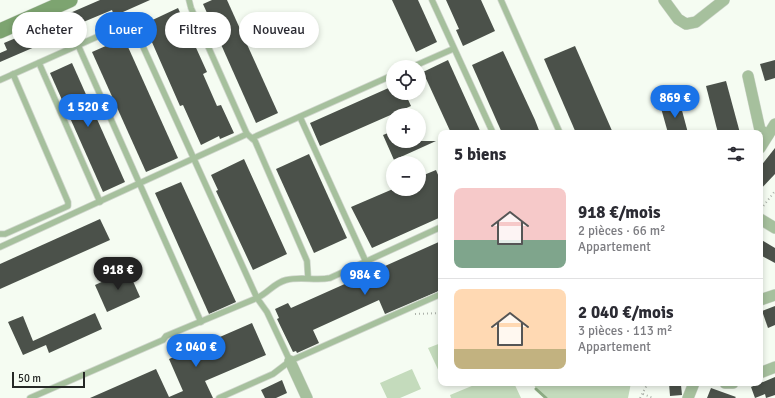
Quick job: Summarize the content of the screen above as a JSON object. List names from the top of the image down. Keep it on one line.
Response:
{"scale_bar":"50 m","page":{"chip":["Acheter","Louer","Filtres","Nouveau"],"map_buttons":["+","−"],"price":["869 €","1 520 €","918 €","984 €","2 040 €"],"heading":"5 biens","list":[{"name":"918 €/mois","note":"2 pièces · 66 m² · Appartement"},{"name":"2 040 €/mois","note":"3 pièces · 113 m² · Appartement"}],"scale":"50 m"}}
